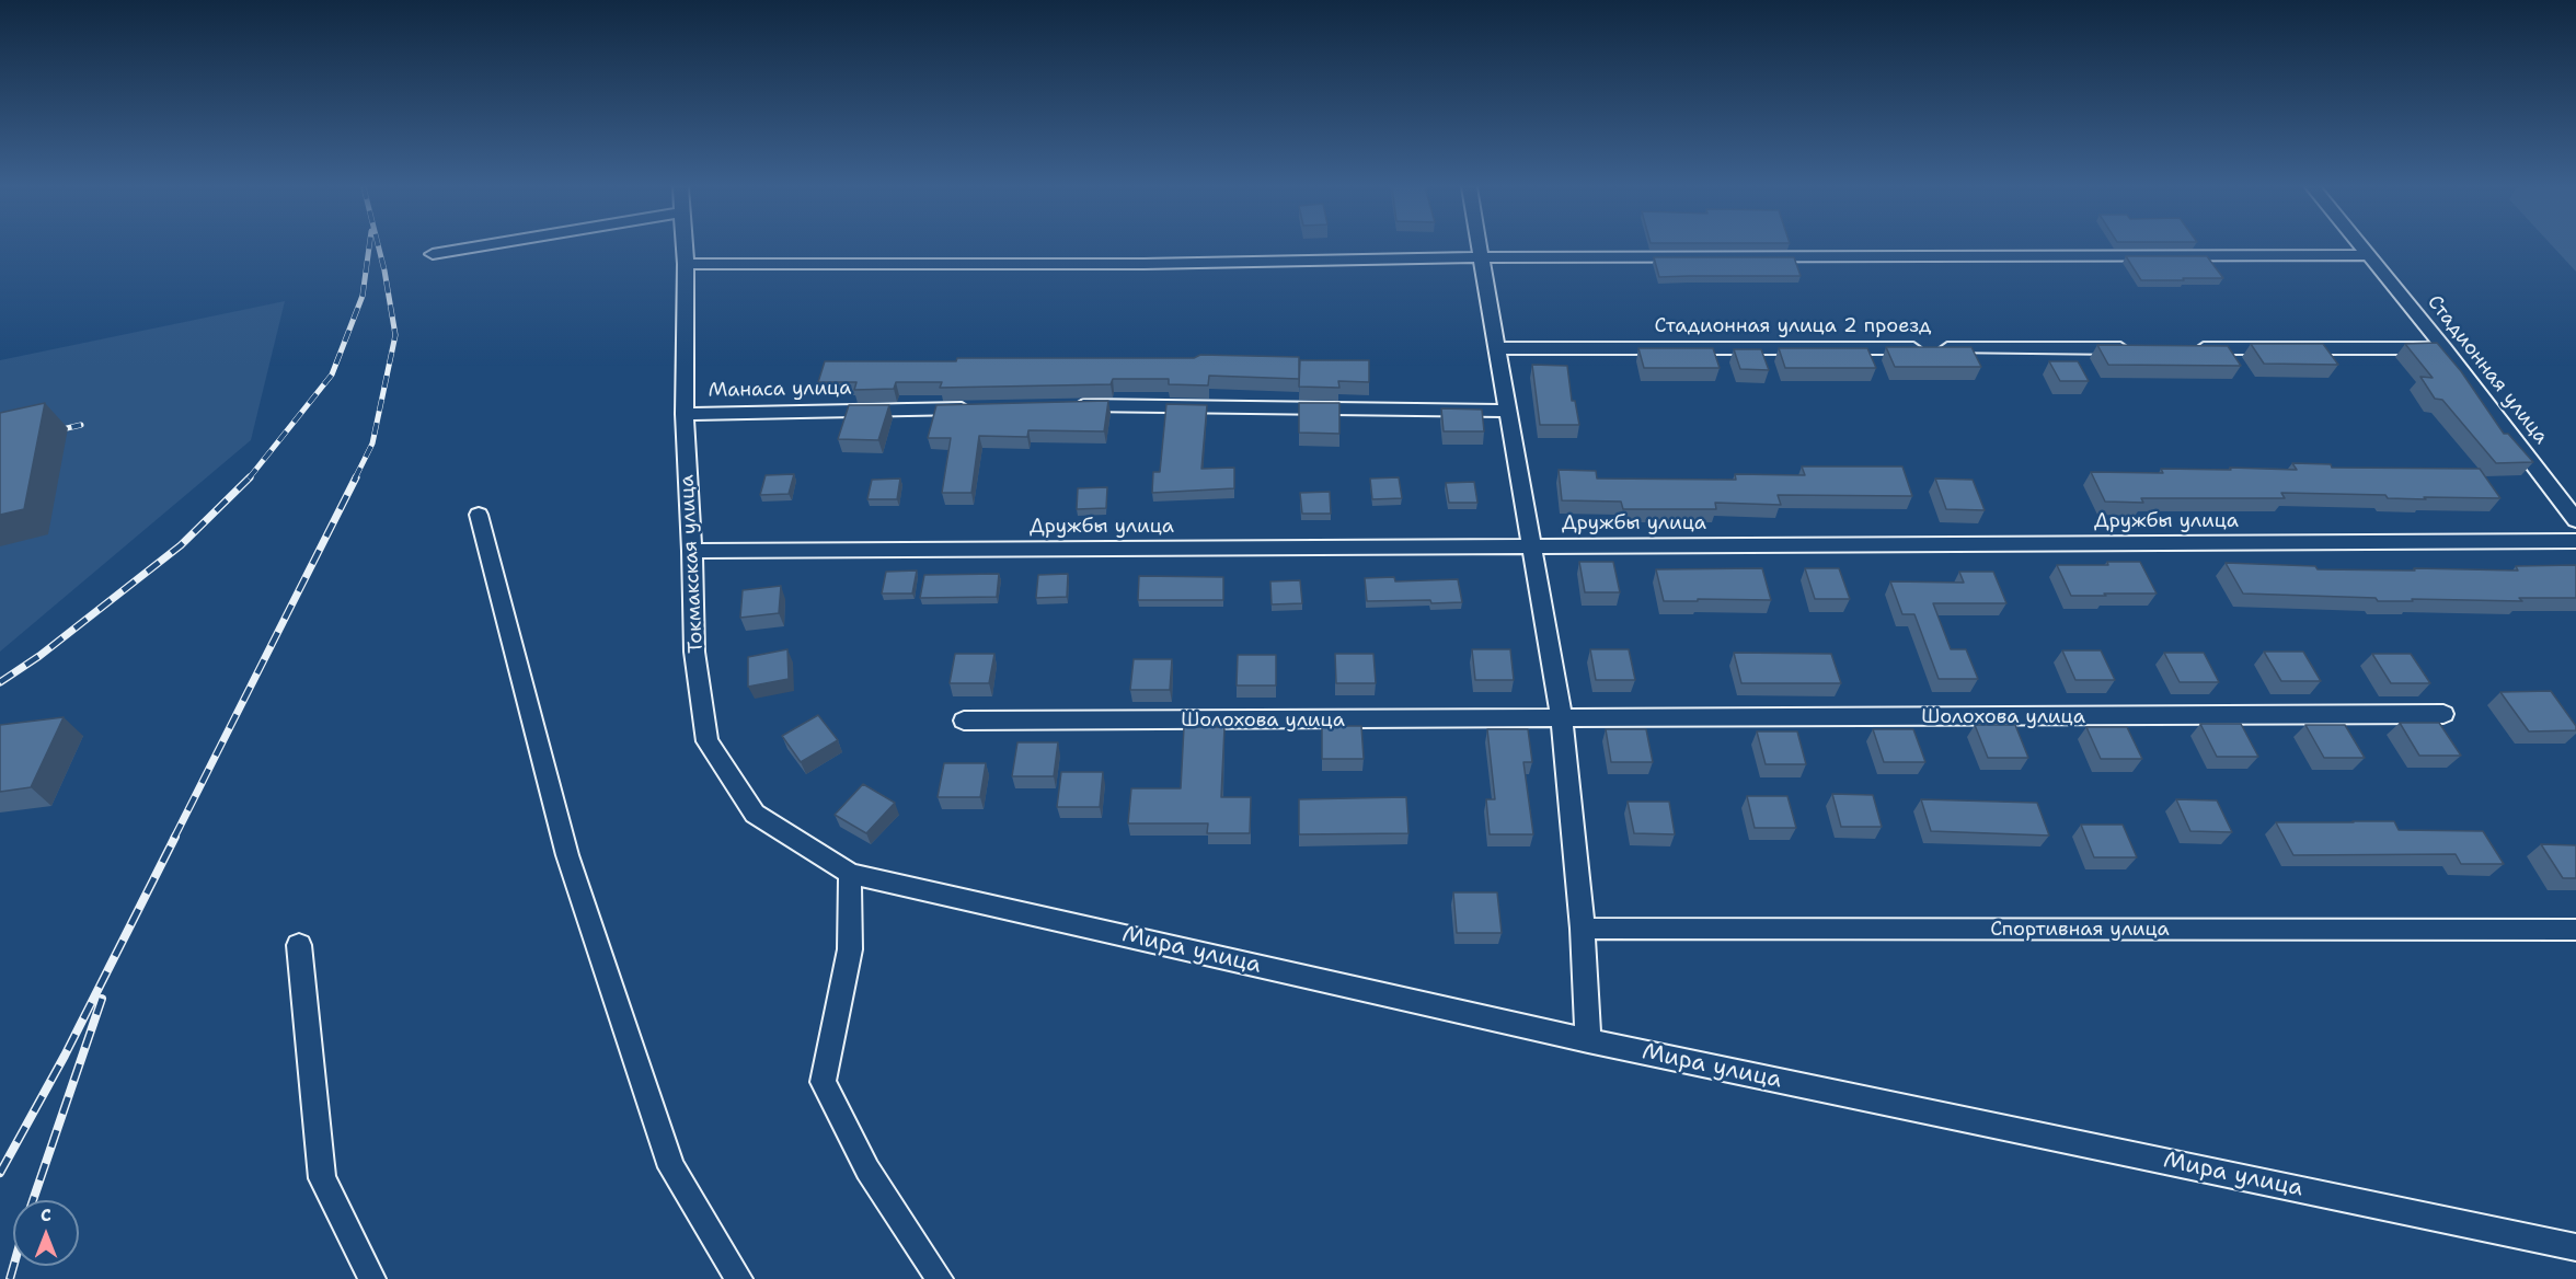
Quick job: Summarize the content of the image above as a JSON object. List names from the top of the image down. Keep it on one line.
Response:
{"streets":{"street":["Стадионная улица 2 проезд","Стадионная улица","Манаса улица","Дружбы улица","Токмакская улица","Шолохова улица","Спортивная улица","Мира улица"]},"crossings":[["Манаса улица","Токмакская улица"],["Дружбы улица","Токмакская улица"],["Токмакская улица","Мира улица"]],"north":"top"}
